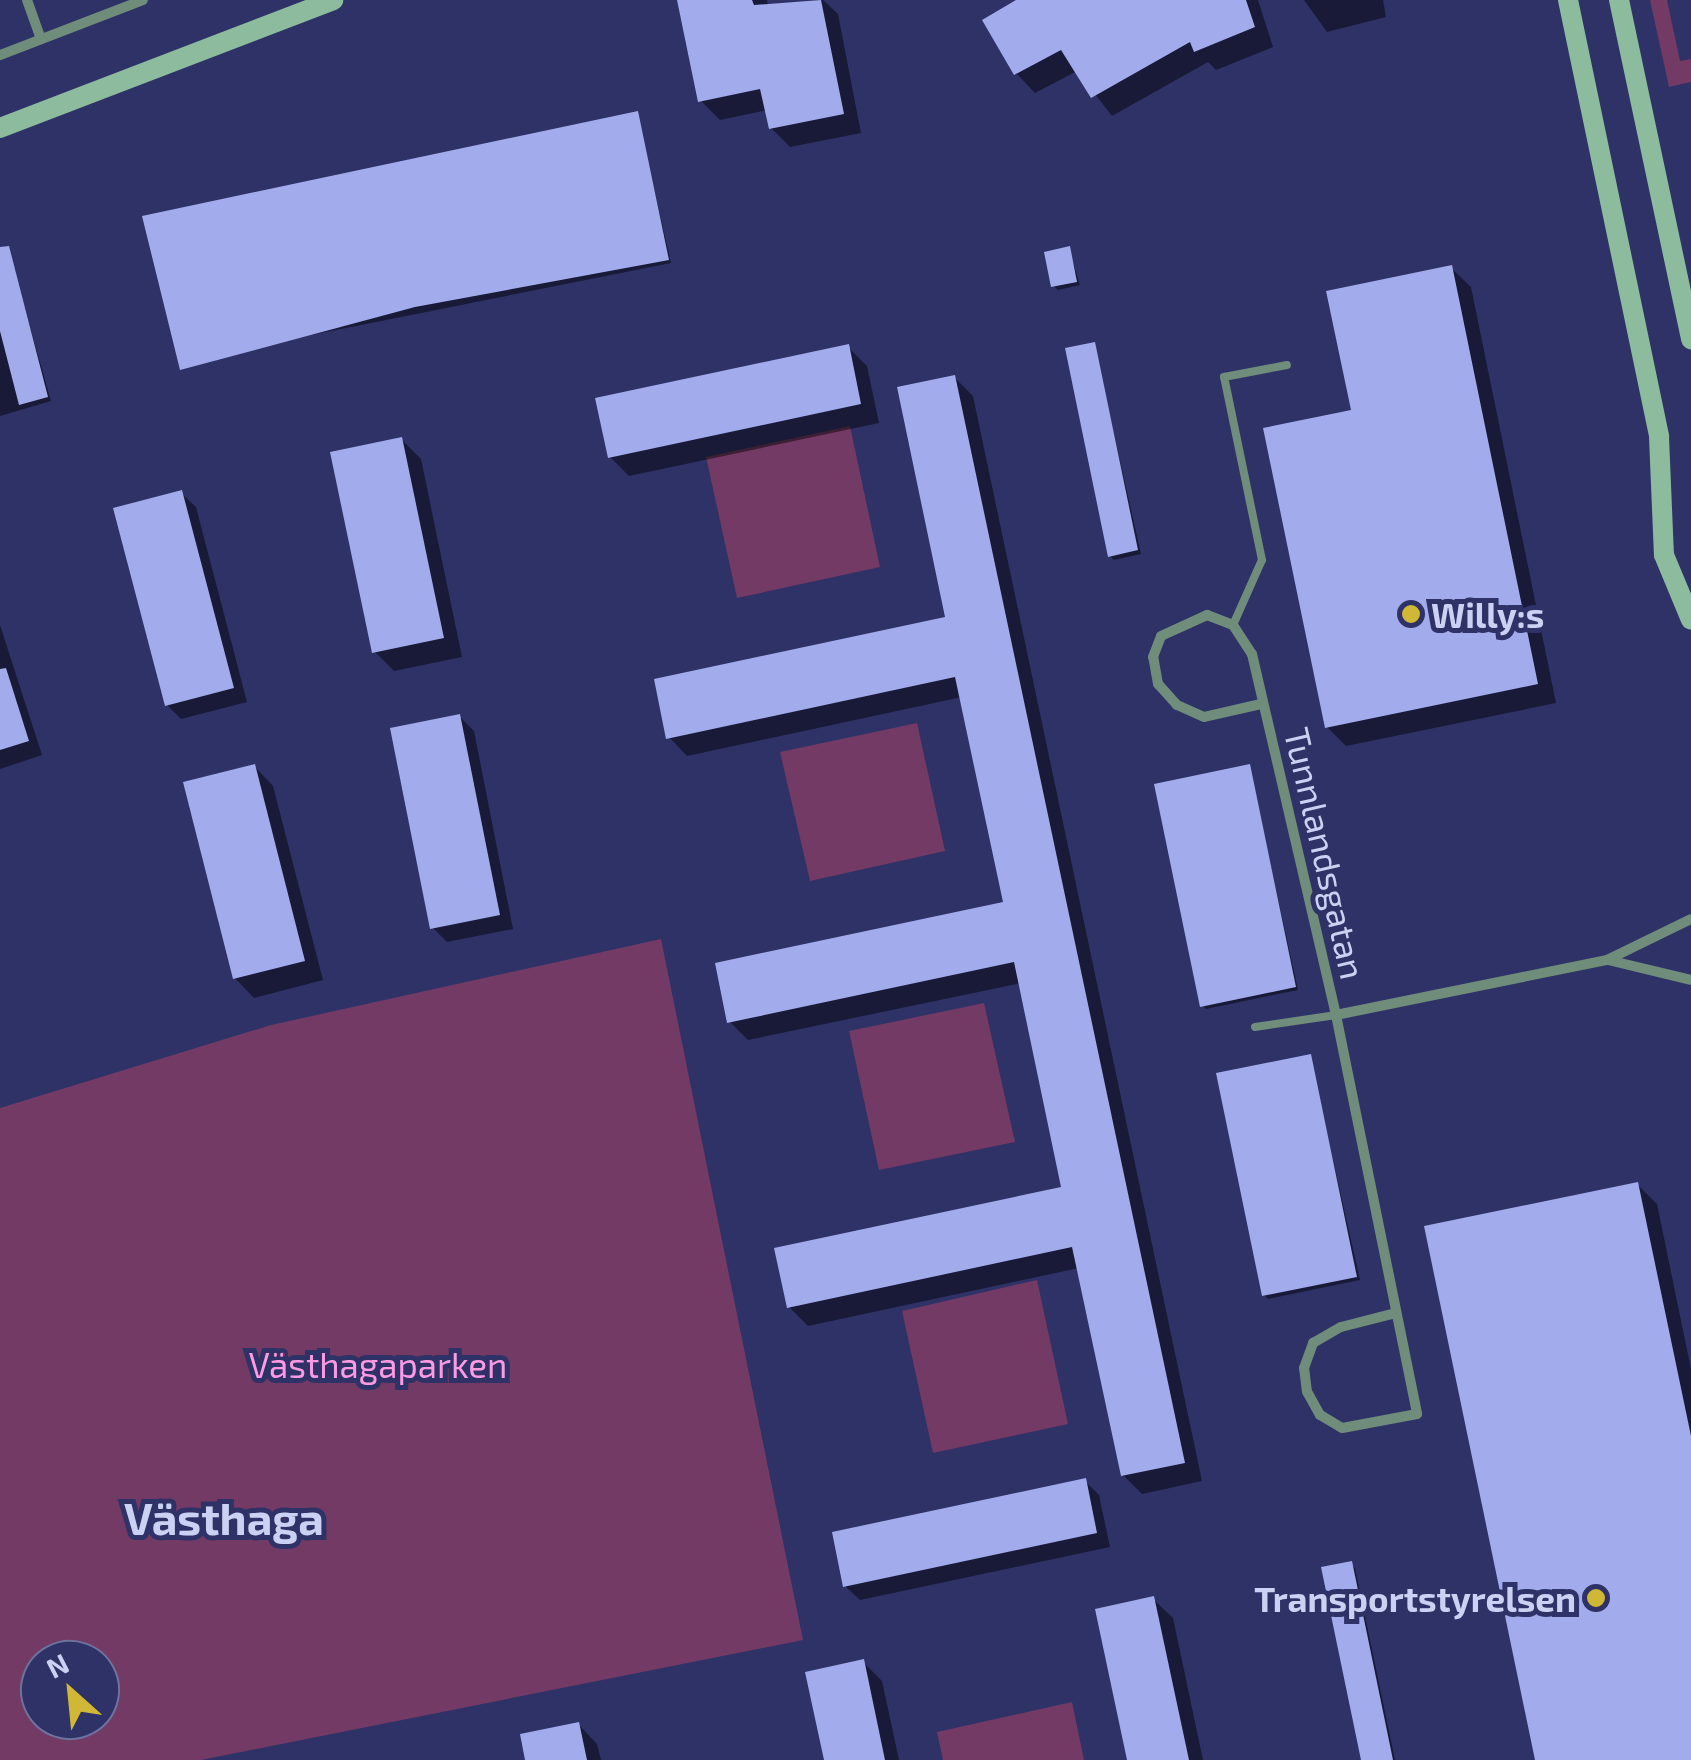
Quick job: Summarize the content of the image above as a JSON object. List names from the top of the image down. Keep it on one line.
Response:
{"streets":{"street":["Tunnlandsgatan"]},"districts":["Västhaga"],"parks":["Västhagaparken"],"places":["Willy:s","Transportstyrelsen"],"north":"top left"}
